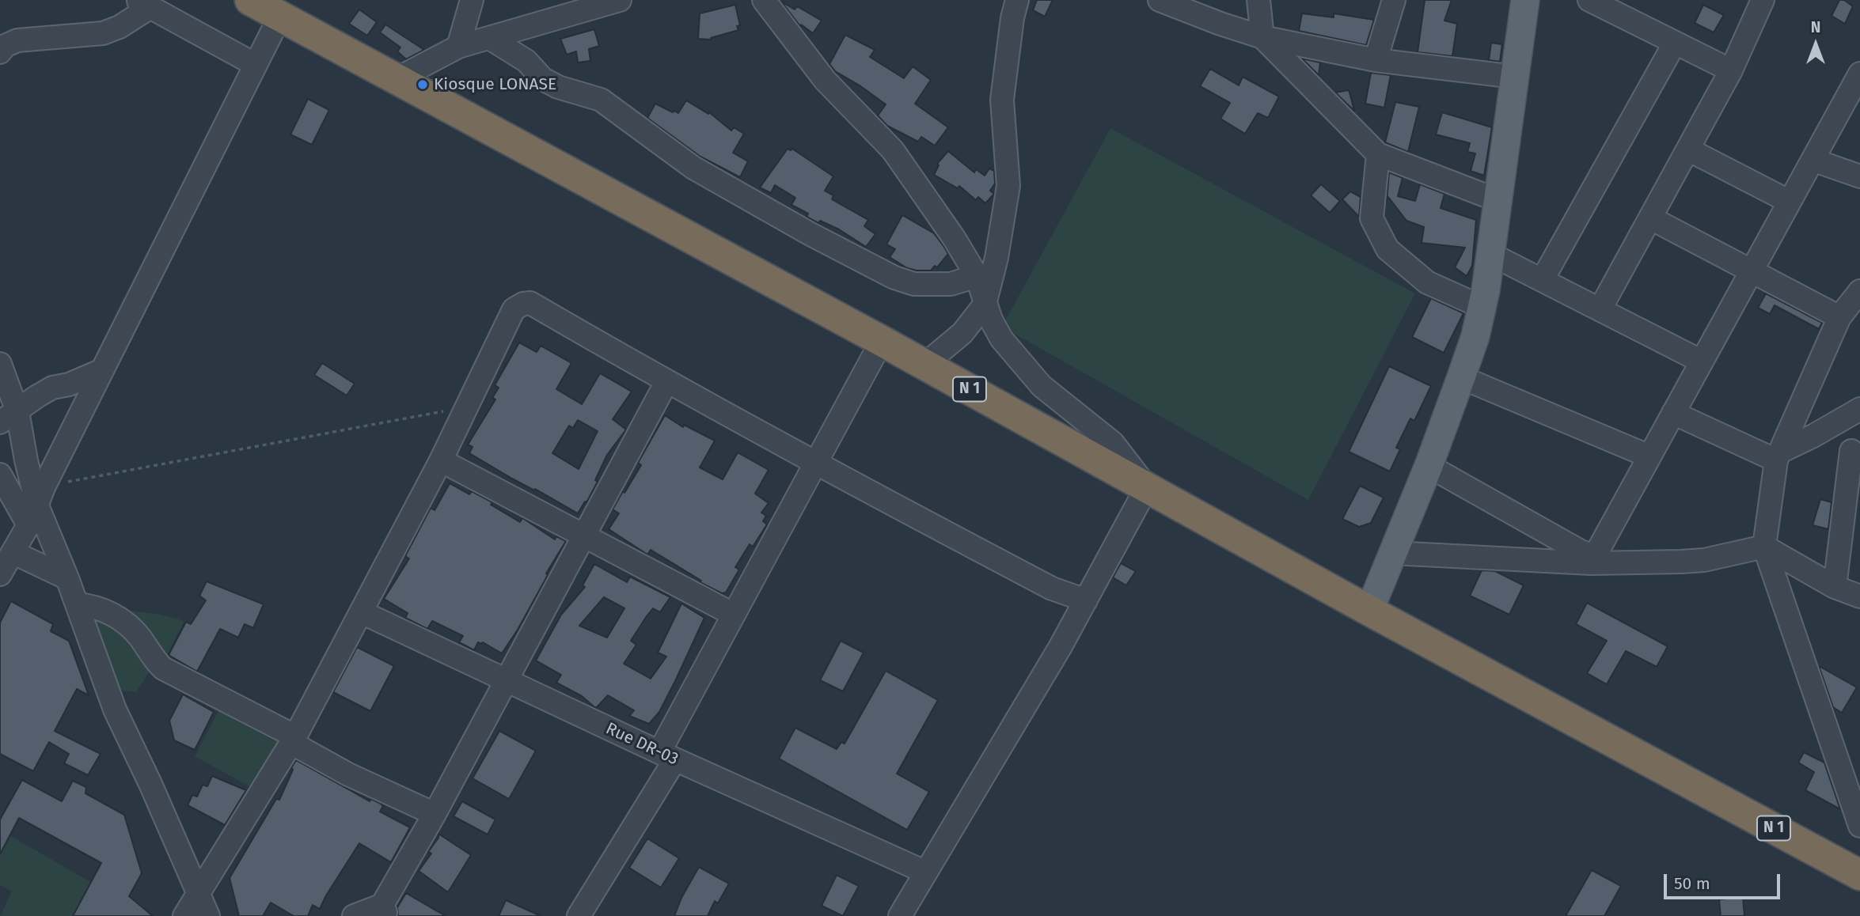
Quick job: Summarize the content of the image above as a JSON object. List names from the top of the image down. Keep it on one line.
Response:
{"streets":{"highway":["N 1"],"street":["Rue DR-03"]},"places":["Kiosque LONASE"],"scale_bar":"50 m","north":"top"}
